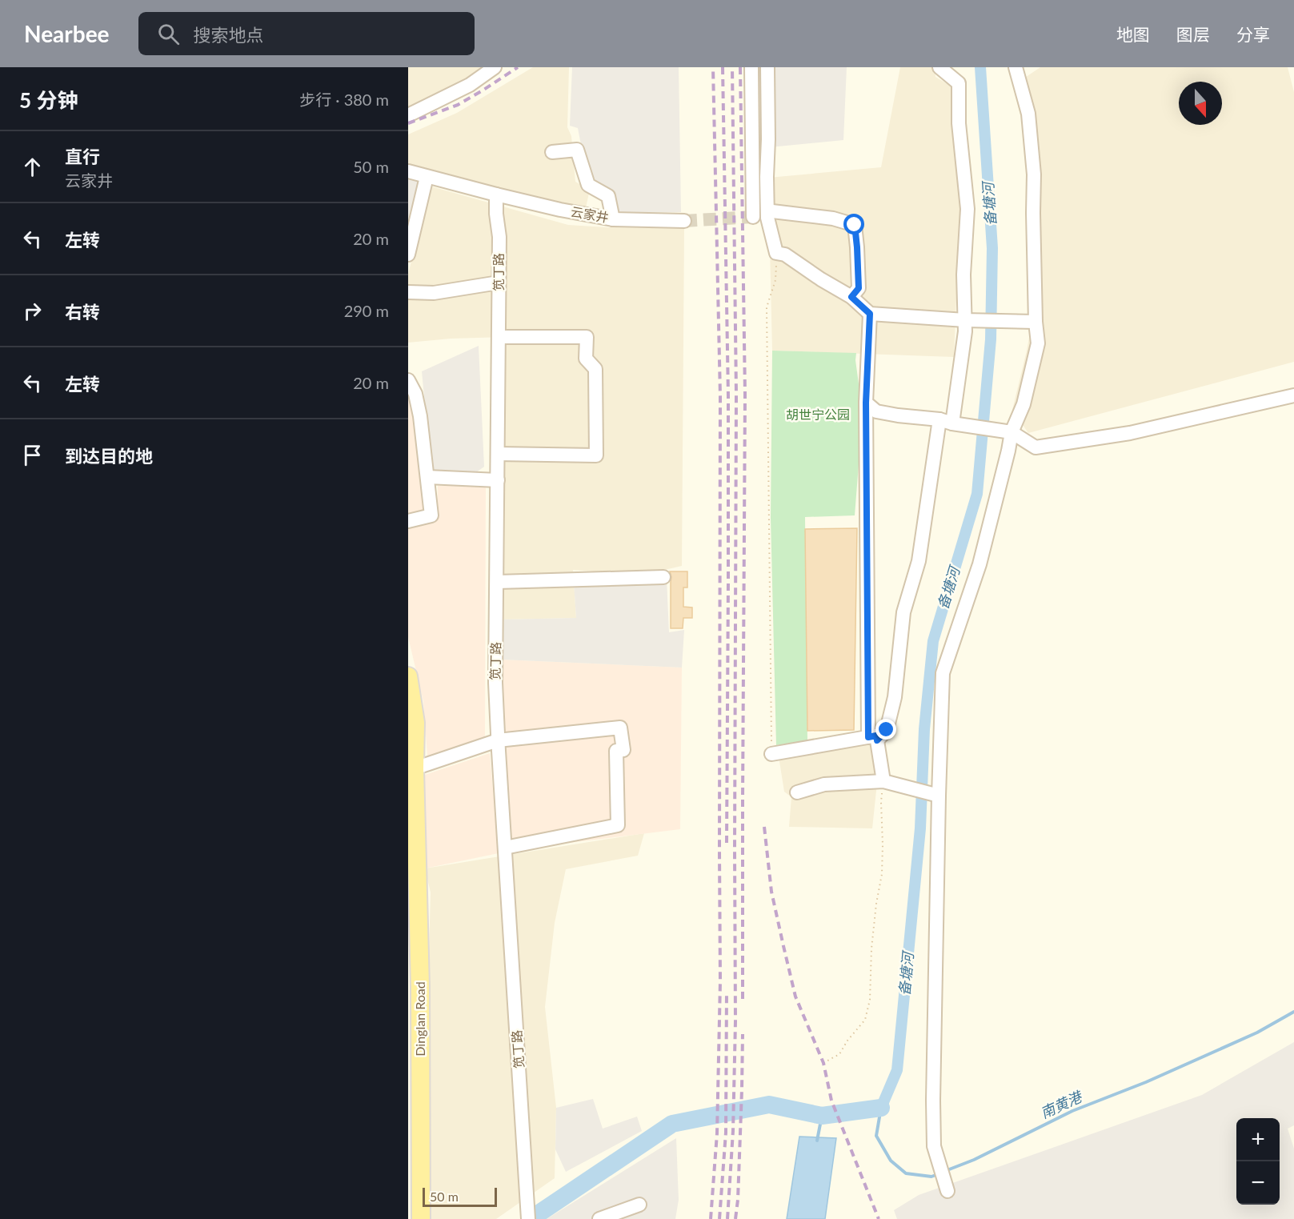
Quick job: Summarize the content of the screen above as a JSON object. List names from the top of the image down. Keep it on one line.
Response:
{"streets":{"main road":["Dinglan Road"],"street":["云家井","笕丁路"]},"crossings":[["云家井","笕丁路"]],"water":["备塘河","南黄港"],"parks":["胡世宁公园"],"scale_bar":"50 m","north":"bottom","page":{"header":"Nearbee","search":"搜索地点","nav":["地图","图层","分享"],"heading":["5 分钟","步行 · 380 m"],"list":[["直行","云家井","50 m"],["左转","20 m"],["右转","290 m"],["左转","20 m"],"到达目的地"],"map_buttons":["+","−"],"scale":"50 m"}}
